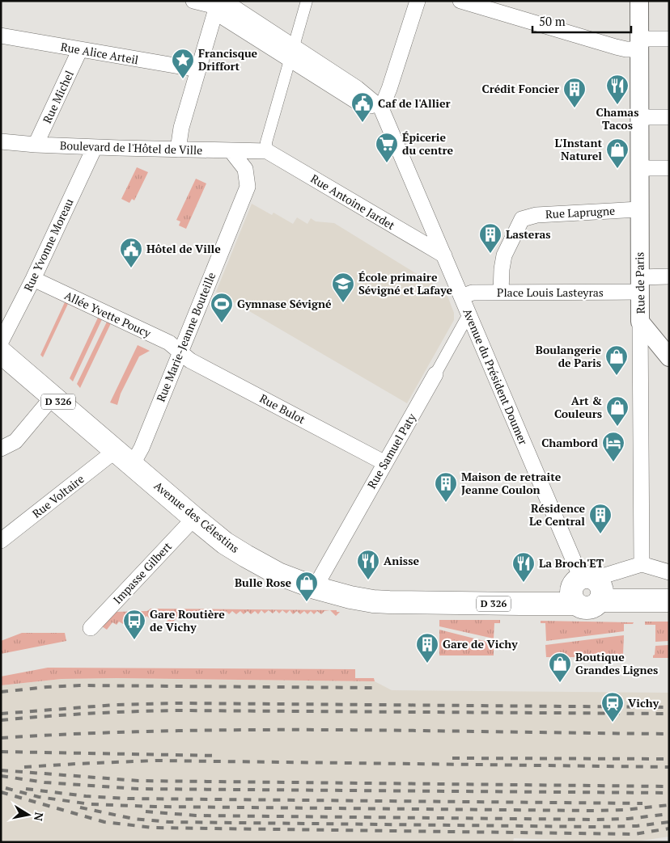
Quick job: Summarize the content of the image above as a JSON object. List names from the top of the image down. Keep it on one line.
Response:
{"streets":{"main road":["D 326","Avenue des Célestins"],"street":["Rue Alice Arteil","Rue Michel","Boulevard de l'Hôtel de Ville","Rue Antoine Jardet","Rue Laprugne","Rue Yvonne Moreau","Rue de Paris","Place Louis Lasteyras","Allée Yvette Poucy","Rue Marie-Jeanne Bouteille","Avenue du Président Doumer","Rue Bulot","Rue Samuel Paty","Rue Voltaire","Impasse Gilbert"]},"crossings":[["Rue Alice Arteil","Rue Michel"],["Rue Michel","Boulevard de l'Hôtel de Ville"],["Boulevard de l'Hôtel de Ville","Rue Antoine Jardet"],["Boulevard de l'Hôtel de Ville","Rue Yvonne Moreau"],["Boulevard de l'Hôtel de Ville","Rue Marie-Jeanne Bouteille"],["Rue Antoine Jardet","Avenue du Président Doumer"],["Rue Laprugne","Rue de Paris"],["Rue Laprugne","Place Louis Lasteyras"],["Rue Yvonne Moreau","Allée Yvette Poucy"],["Rue de Paris","Place Louis Lasteyras"],["Place Louis Lasteyras","Avenue du Président Doumer"],["Allée Yvette Poucy","Rue Marie-Jeanne Bouteille"],["Allée Yvette Poucy","Rue Bulot"],["Rue Marie-Jeanne Bouteille","Rue Bulot"],["Rue Marie-Jeanne Bouteille","Rue Voltaire"],["Rue Marie-Jeanne Bouteille","Avenue des Célestins"],["Avenue du Président Doumer","Rue Samuel Paty"],["Avenue du Président Doumer","Avenue des Célestins"],["Rue Bulot","Rue Samuel Paty"],["Rue Samuel Paty","Avenue des Célestins"],["Rue Voltaire","Avenue des Célestins"],["Avenue des Célestins","Impasse Gilbert"]],"places":{"place":["Francisque Driffort"],"restaurant":["Chamas Tacos","Anisse","La Broch'ET"],"building":["Crédit Foncier","Lasteras","Maison de retraite Jeanne Coulon","Résidence Le Central","Gare de Vichy"],"public building":["Caf de l'Allier","Hôtel de Ville"],"supermarket":["Épicerie du centre"],"shop":["L'Instant Naturel","Boulangerie de Paris","Art & Couleurs","Bulle Rose","Boutique Grandes Lignes"],"school or university":["École primaire Sévigné et Lafaye"],"sports":["Gymnase Sévigné"],"hotel":["Chambord"],"bus stop":["Gare Routière de Vichy"],"station":["Vichy"]},"scale_bar":"50 m","north":"right"}
